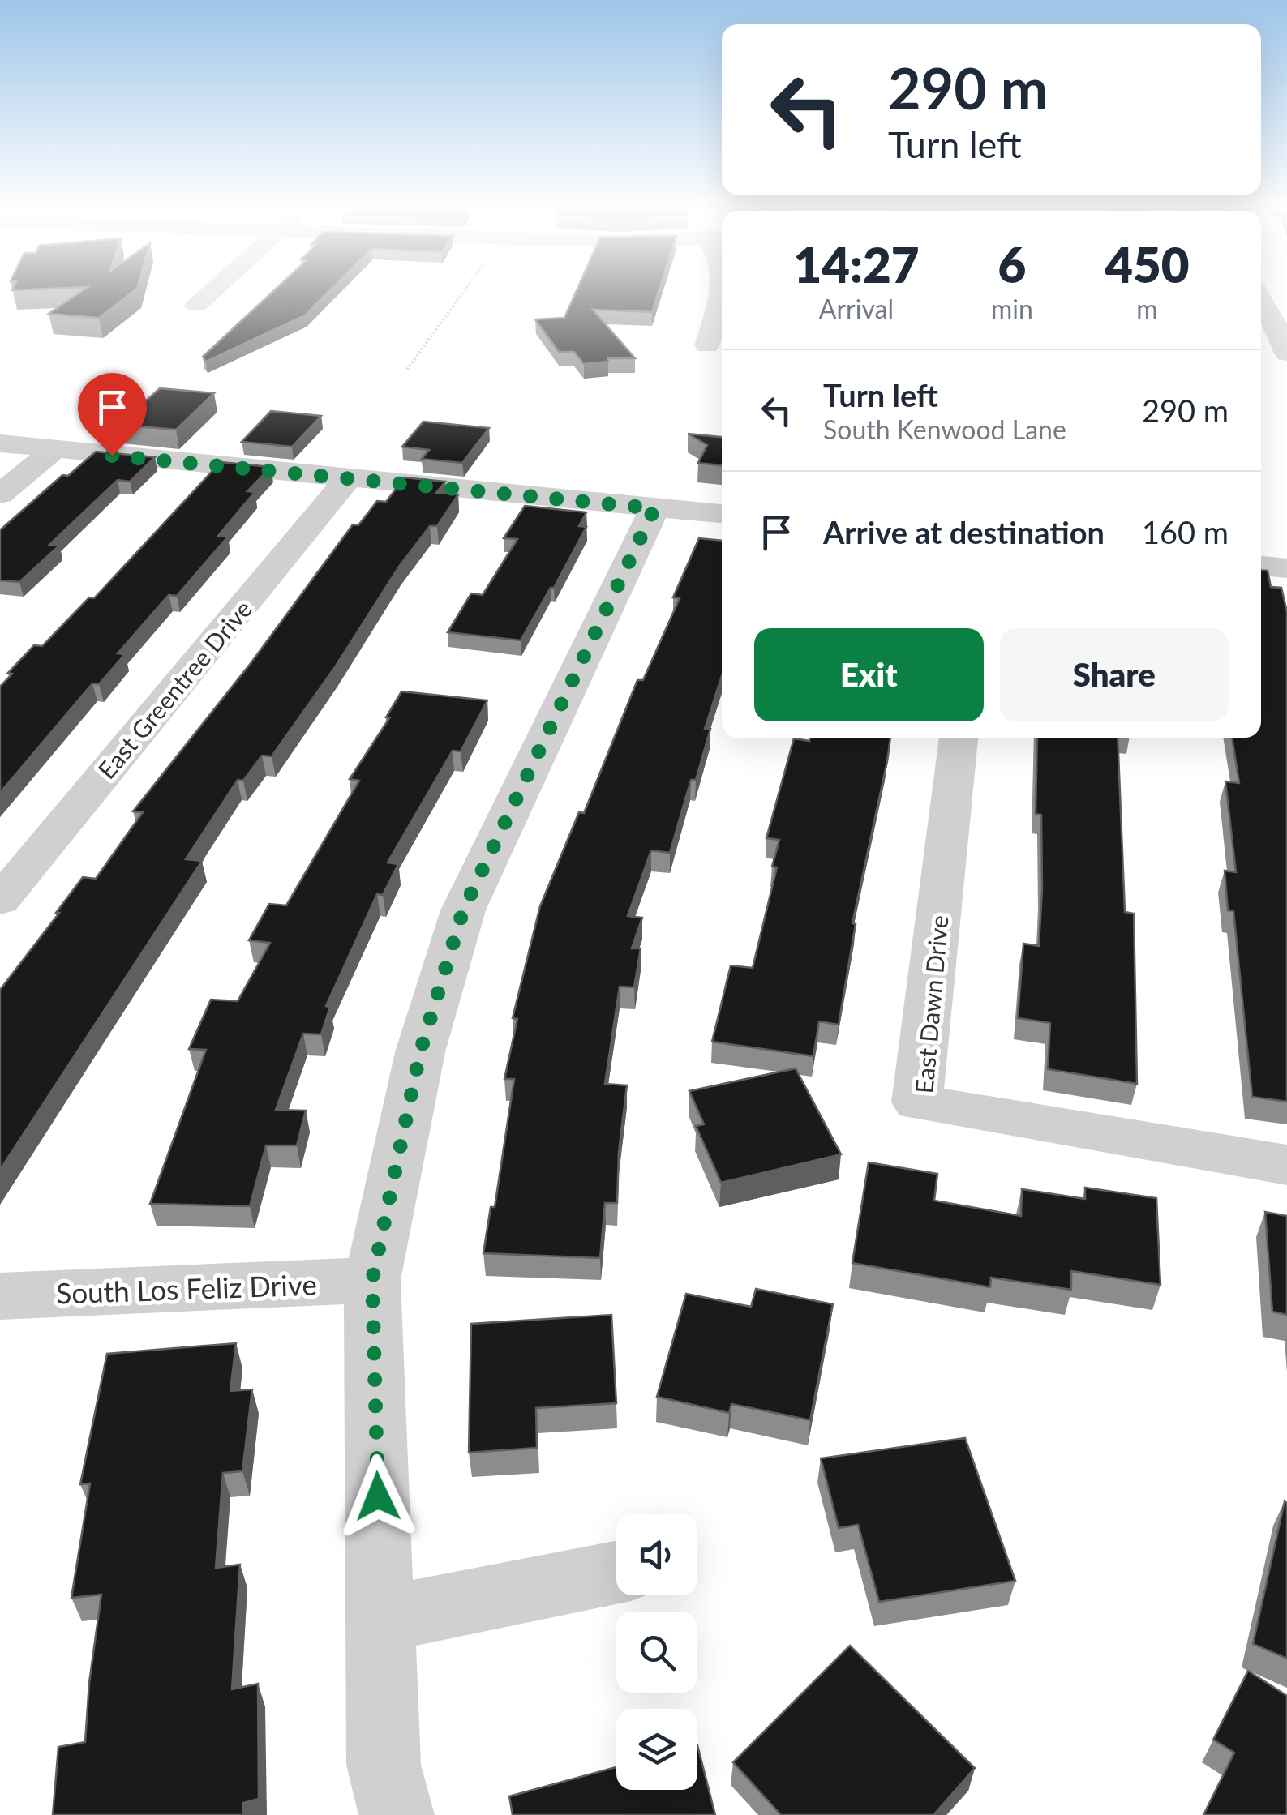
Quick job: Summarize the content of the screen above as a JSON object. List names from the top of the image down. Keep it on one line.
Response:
{"streets":{"street":["East Greentree Drive","East Dawn Drive","South Los Feliz Drive"]},"page":{"turn":["290 m","Turn left"],"eta":["14:27","Arrival","6","min","450","m"],"list":[{"name":"Turn left","note":"South Kenwood Lane","value":"290 m"},{"name":"Arrive at destination","value":"160 m"}],"buttons":["Exit","Share"]}}
